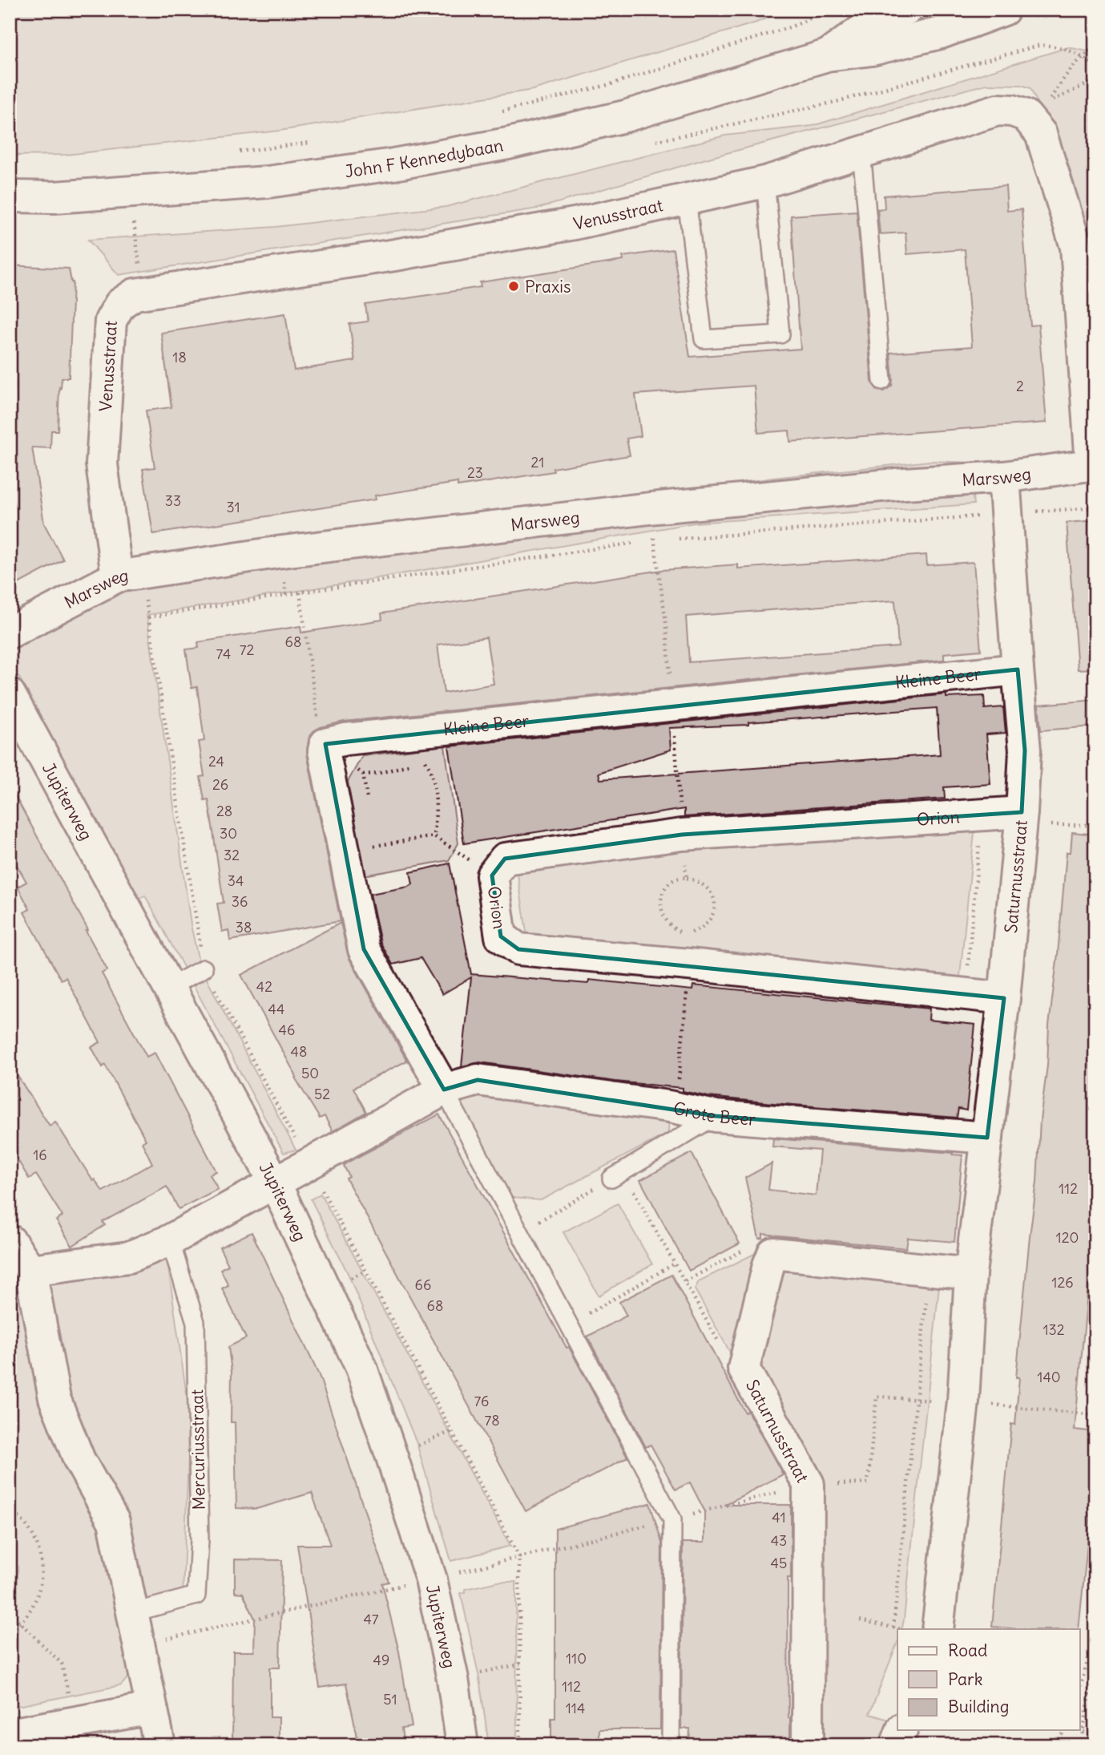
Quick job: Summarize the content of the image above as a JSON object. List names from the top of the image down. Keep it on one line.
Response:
{"streets":{"street":["John F Kennedybaan","Venusstraat","Marsweg","Kleine Beer","Jupiterweg","Orion","Saturnusstraat","Grote Beer"],"lane":["Mercuriusstraat"]},"crossings":[["Venusstraat","Marsweg"],["Marsweg","Saturnusstraat"],["Kleine Beer","Saturnusstraat"],["Jupiterweg","Grote Beer"],["Orion","Saturnusstraat"],["Saturnusstraat","Grote Beer"]],"places":["Praxis"],"house_numbers":["18","2","21","23","33","31","68","72","74","24","26","28","30","32","34","36","38","42","44","46","48","50","52","16","112","120","126","66","68","132","140","76","78","41","43","45","47","110","49","112","51","114"],"legend":["Road","Park","Building"]}
